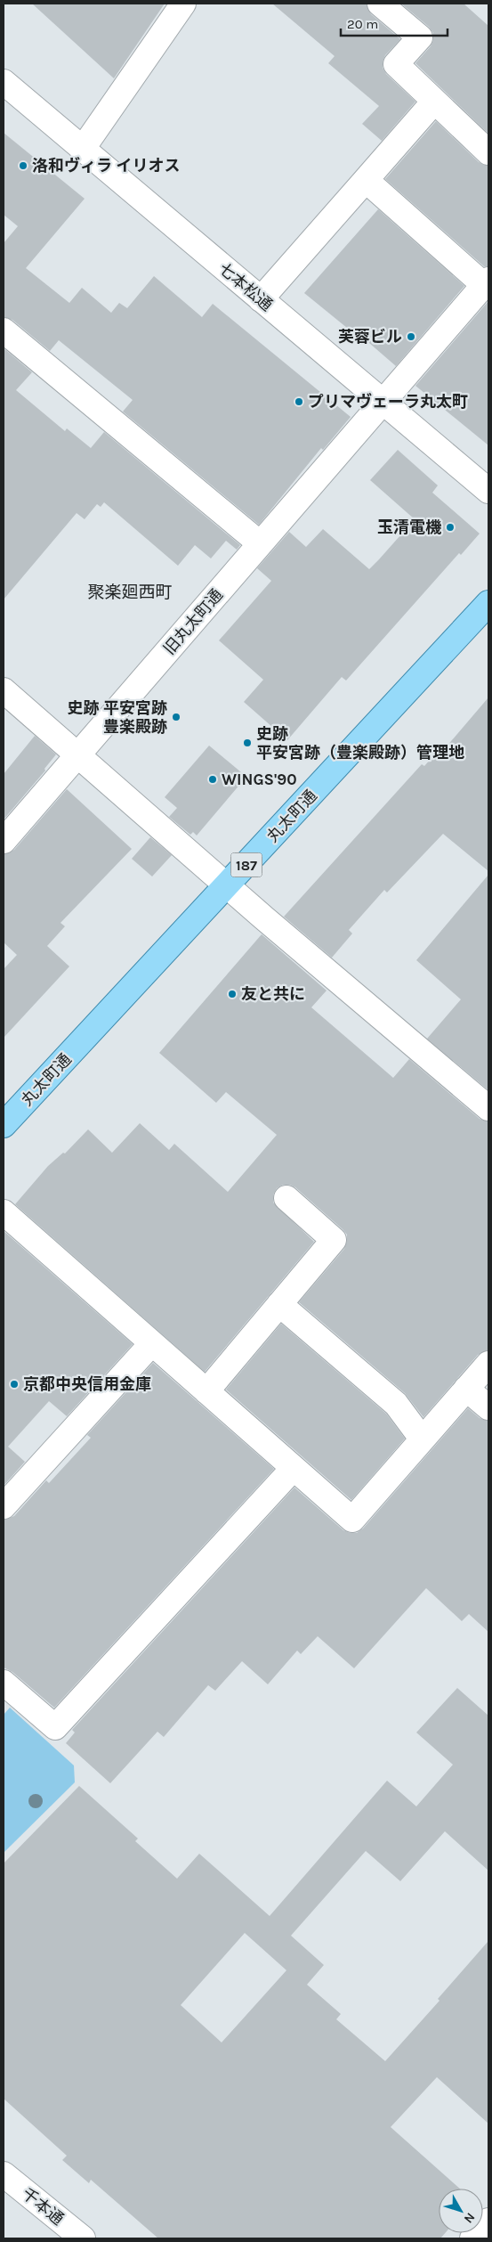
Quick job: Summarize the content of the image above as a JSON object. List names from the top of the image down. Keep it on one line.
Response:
{"streets":{"main road":["丸太町通","187"],"street":["七本松通","旧丸太町通","千本通"]},"crossings":[["七本松通","旧丸太町通"]],"districts":["聚楽廻西町"],"places":["洛和ヴィラ イリオス","芙蓉ビル","プリマヴェーラ丸太町","玉清電機","史跡 平安宮跡 豊楽殿跡","史跡 平安宮跡（豊楽殿跡）管理地","WINGS'90","友と共に","京都中央信用金庫"],"scale_bar":"20 m","north":"bottom right"}
